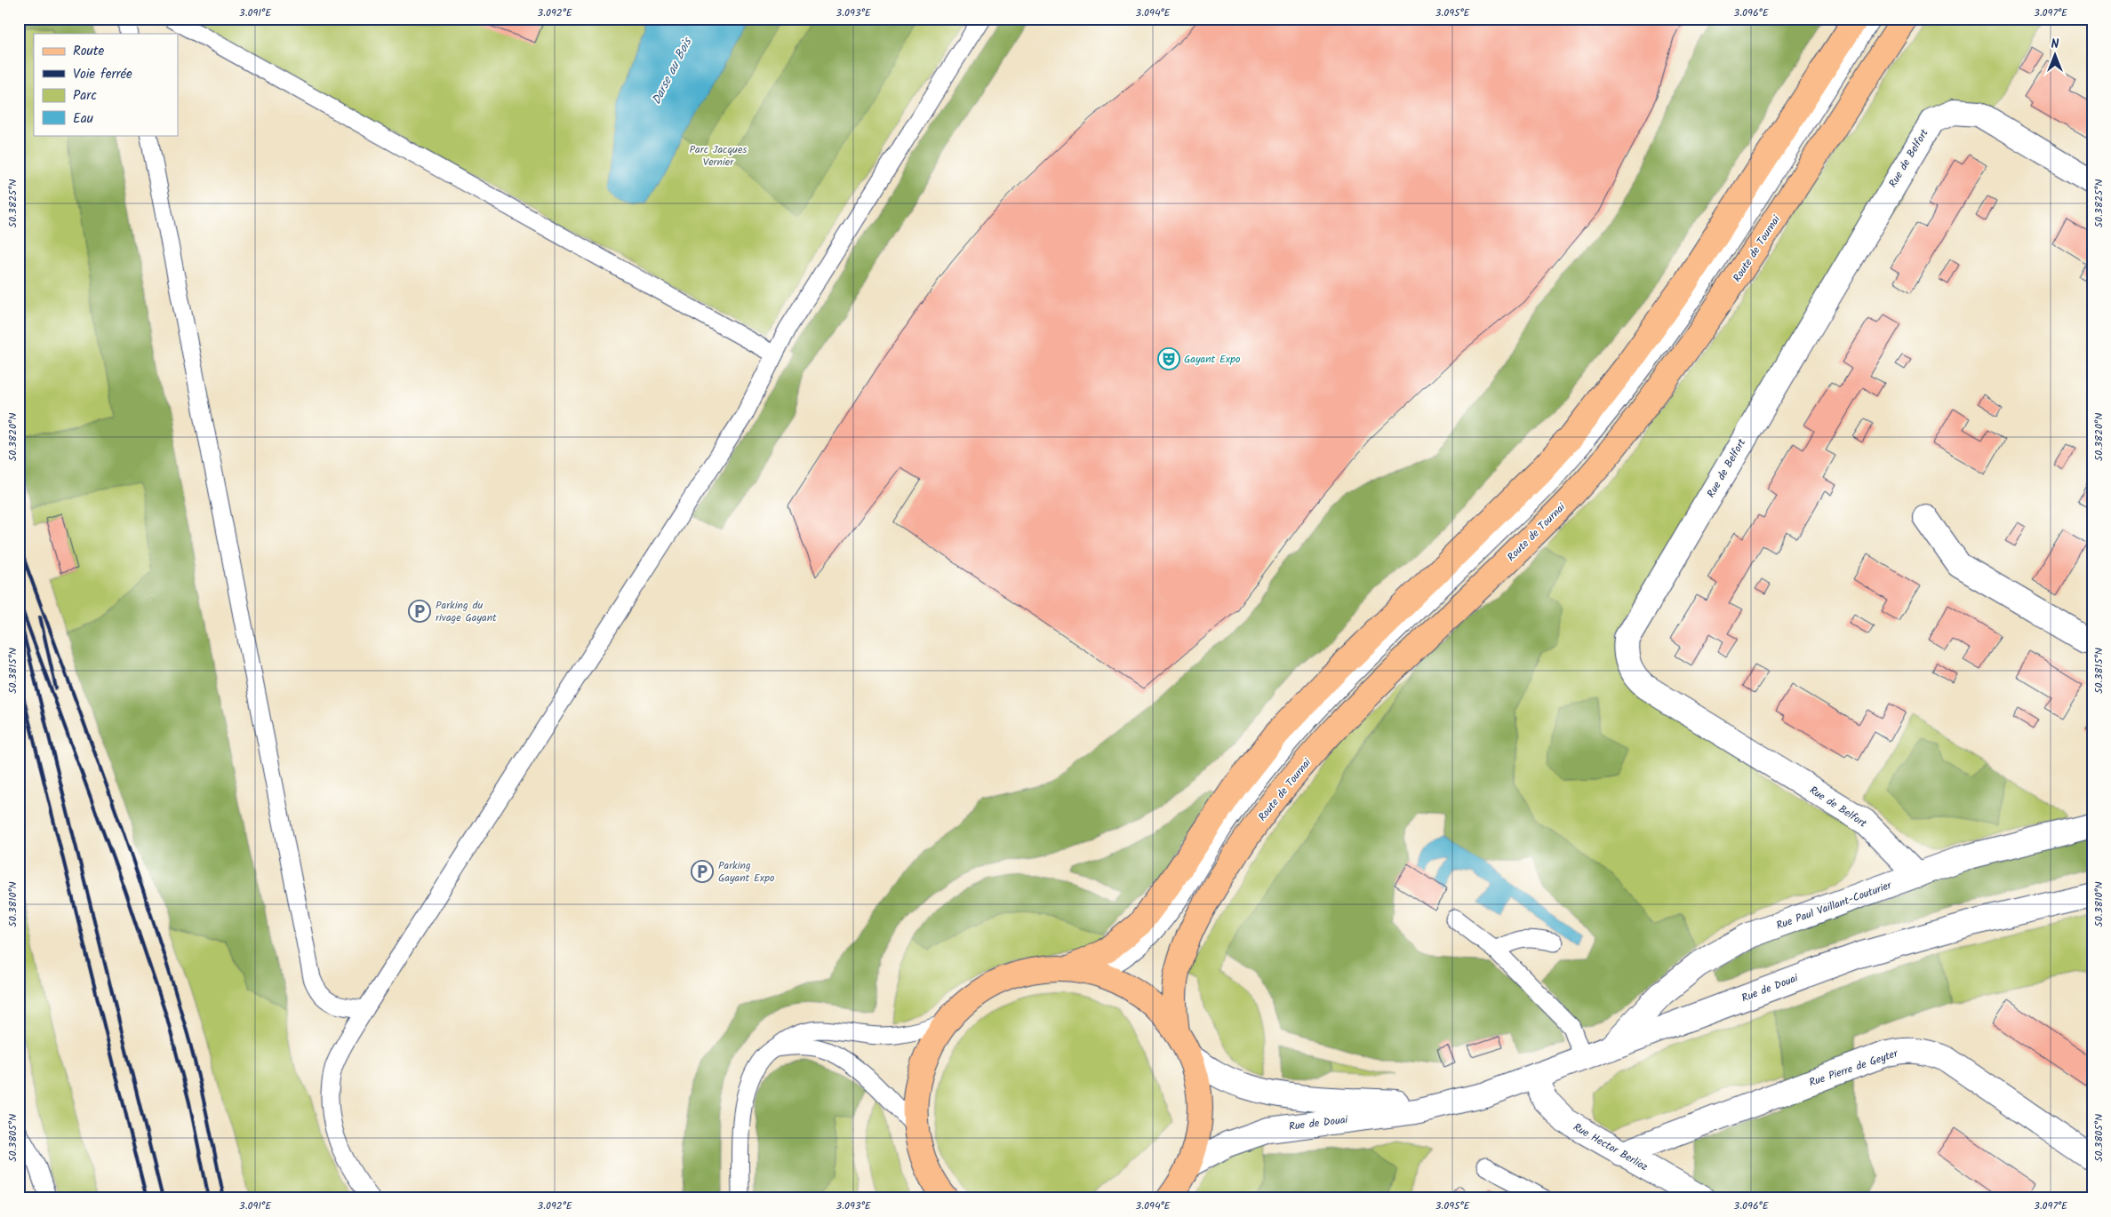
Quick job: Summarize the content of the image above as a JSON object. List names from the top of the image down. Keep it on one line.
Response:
{"streets":{"main road":["Route de Tournai"],"street":["Rue de Belfort","Rue Paul Vaillant-Couturier","Rue de Douai","Rue Pierre de Geyter","Rue Hector Berlioz"]},"crossings":[["Rue de Belfort","Rue Paul Vaillant-Couturier"],["Rue Paul Vaillant-Couturier","Rue de Douai"],["Rue de Douai","Rue Hector Berlioz"],["Rue Pierre de Geyter","Rue Hector Berlioz"]],"water":["Darse au Bois"],"parks":["Parc Jacques Vernier"],"places":{"theatre":["Gayant Expo"],"parking":["Parking du rivage Gayant","Parking Gayant Expo"]},"legend":["Route","Voie ferrée","Parc","Eau"],"north":"top","coordinates":["3.091°E","3.092°E","3.093°E","3.094°E","3.095°E","3.096°E","3.097°E","50.3825°N","50.3820°N","50.3815°N","50.3810°N","50.3805°N"]}
